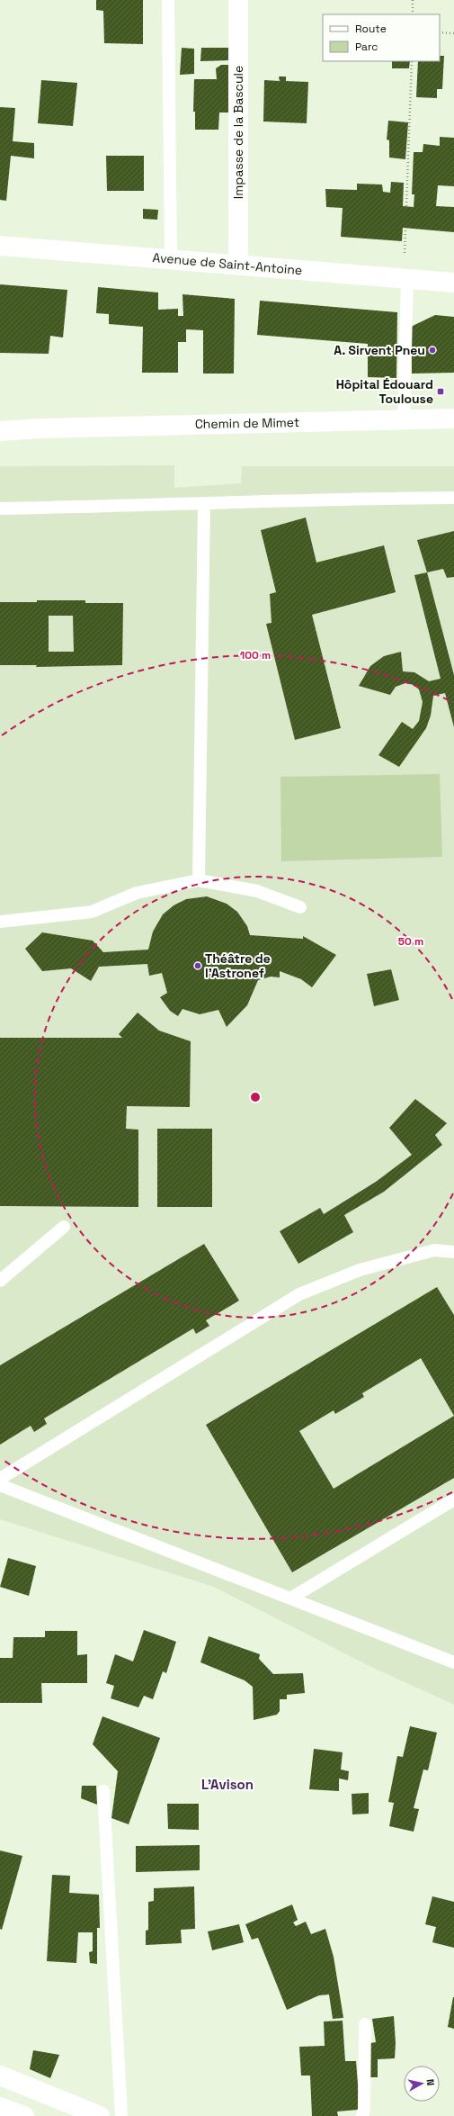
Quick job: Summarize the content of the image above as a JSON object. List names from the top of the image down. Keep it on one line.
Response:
{"streets":{"street":["Impasse de la Bascule","Avenue de Saint-Antoine","Chemin de Mimet"]},"crossings":[["Impasse de la Bascule","Avenue de Saint-Antoine"]],"districts":["L'Avison"],"places":{"other":["A. Sirvent Pneu","Théâtre de l'Astronef"],"transit":["Hôpital Édouard Toulouse"]},"legend":["Route","Parc"],"north":"right","rings":["100 m","50 m"]}
